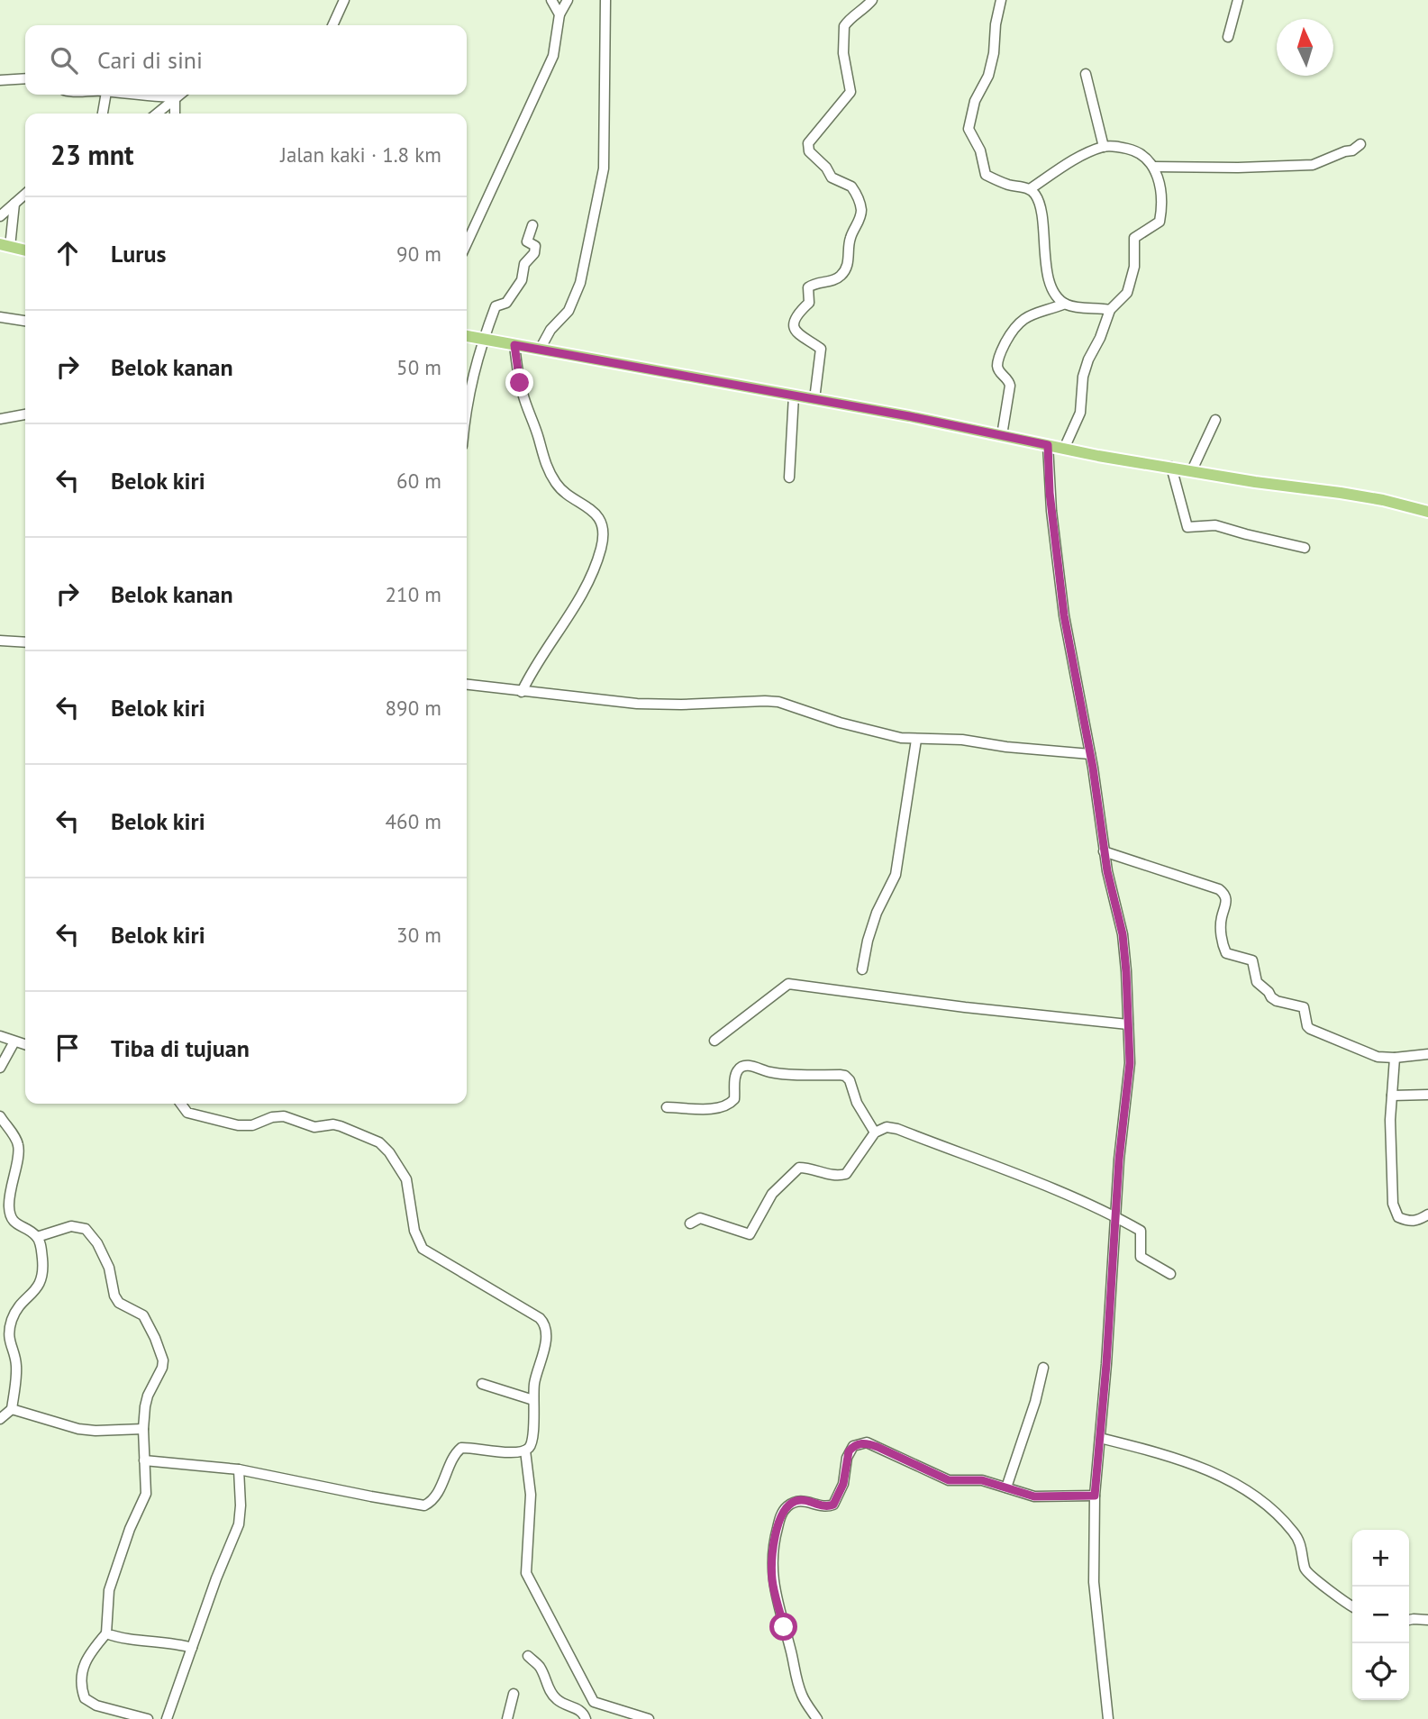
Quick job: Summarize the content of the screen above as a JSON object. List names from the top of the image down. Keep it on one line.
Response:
{"north":"top","page":{"search":"Cari di sini","heading":["23 mnt","Jalan kaki · 1.8 km"],"list":[["Lurus","90 m"],["Belok kanan","50 m"],["Belok kiri","60 m"],["Belok kanan","210 m"],["Belok kiri","890 m"],["Belok kiri","460 m"],["Belok kiri","30 m"],"Tiba di tujuan"],"map_buttons":["+","−"]}}
